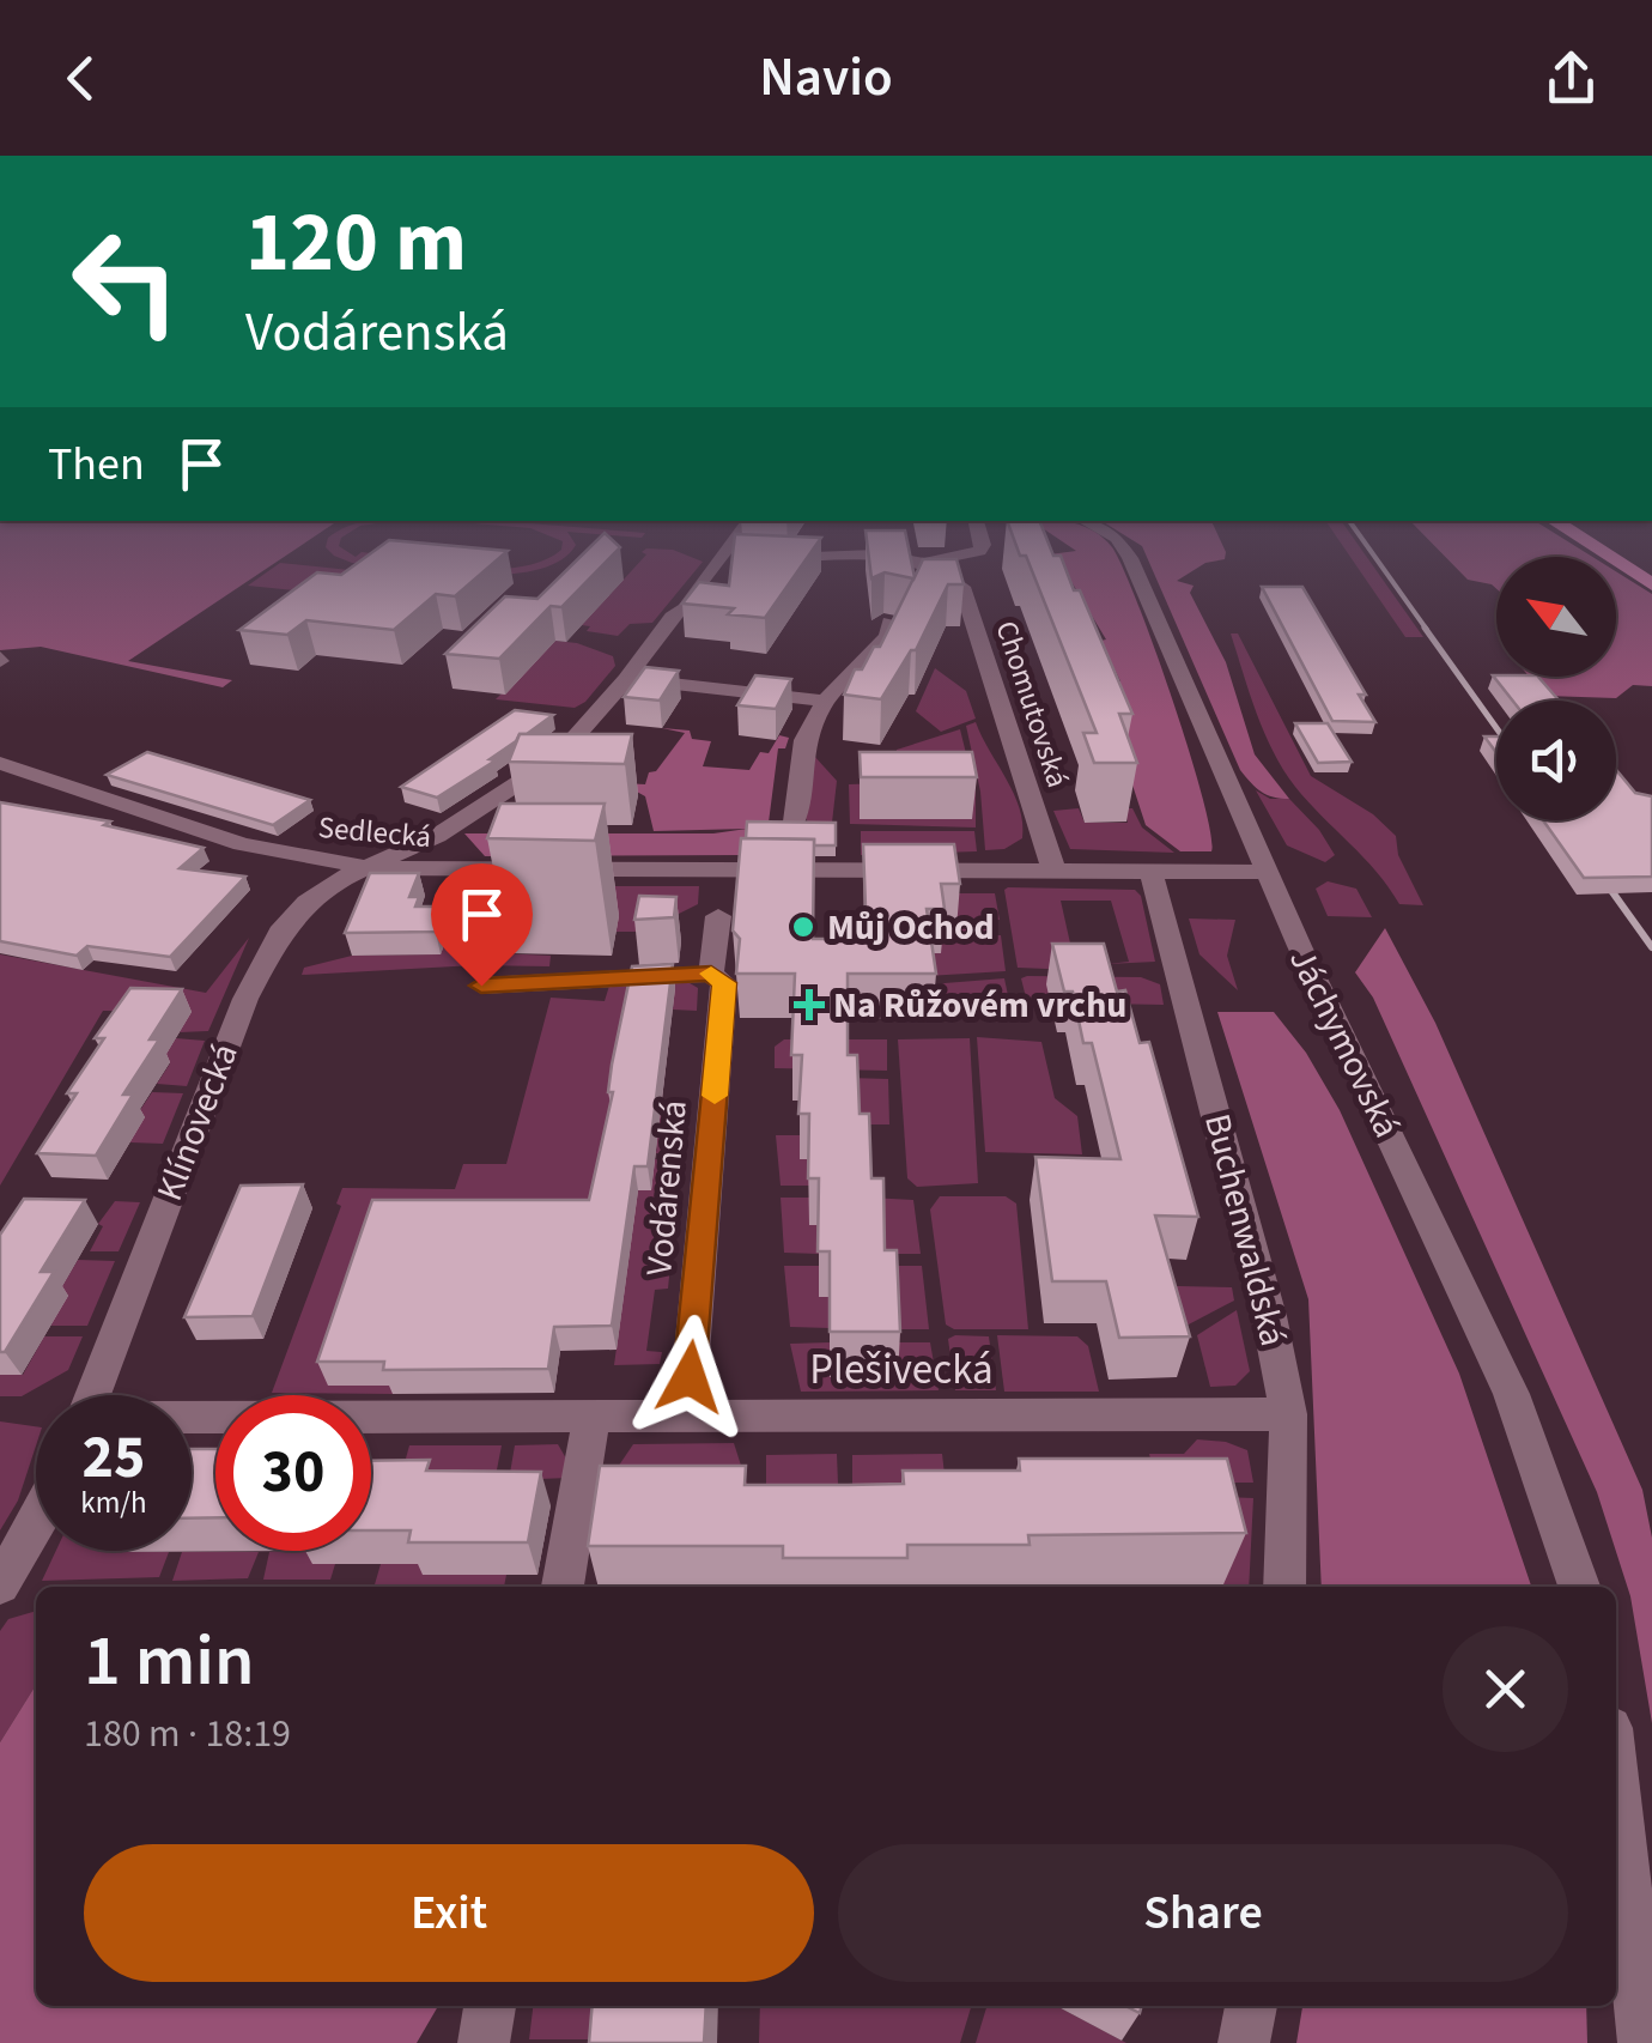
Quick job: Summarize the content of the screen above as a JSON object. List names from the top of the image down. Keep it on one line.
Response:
{"streets":{"street":["Chomutovská","Sedlecká","Jáchymovská","Klínovecká","Vodárenská","Buchenwaldská","Plešivecká"]},"crossings":[["Chomutovská","Sedlecká"],["Sedlecká","Jáchymovská"],["Sedlecká","Klínovecká"],["Sedlecká","Buchenwaldská"],["Vodárenská","Plešivecká"],["Buchenwaldská","Plešivecká"]],"places":{"other":["Můj Ochod"],"health":["Na Růžovém vrchu"]},"north":"top left","page":{"header":"Navio","turn":["120 m","Vodárenská"],"then":"Then","speed":"25 km/h","limit":"30","heading":["1 min","180 m · 18:19"],"buttons":["Exit","Share"]}}
